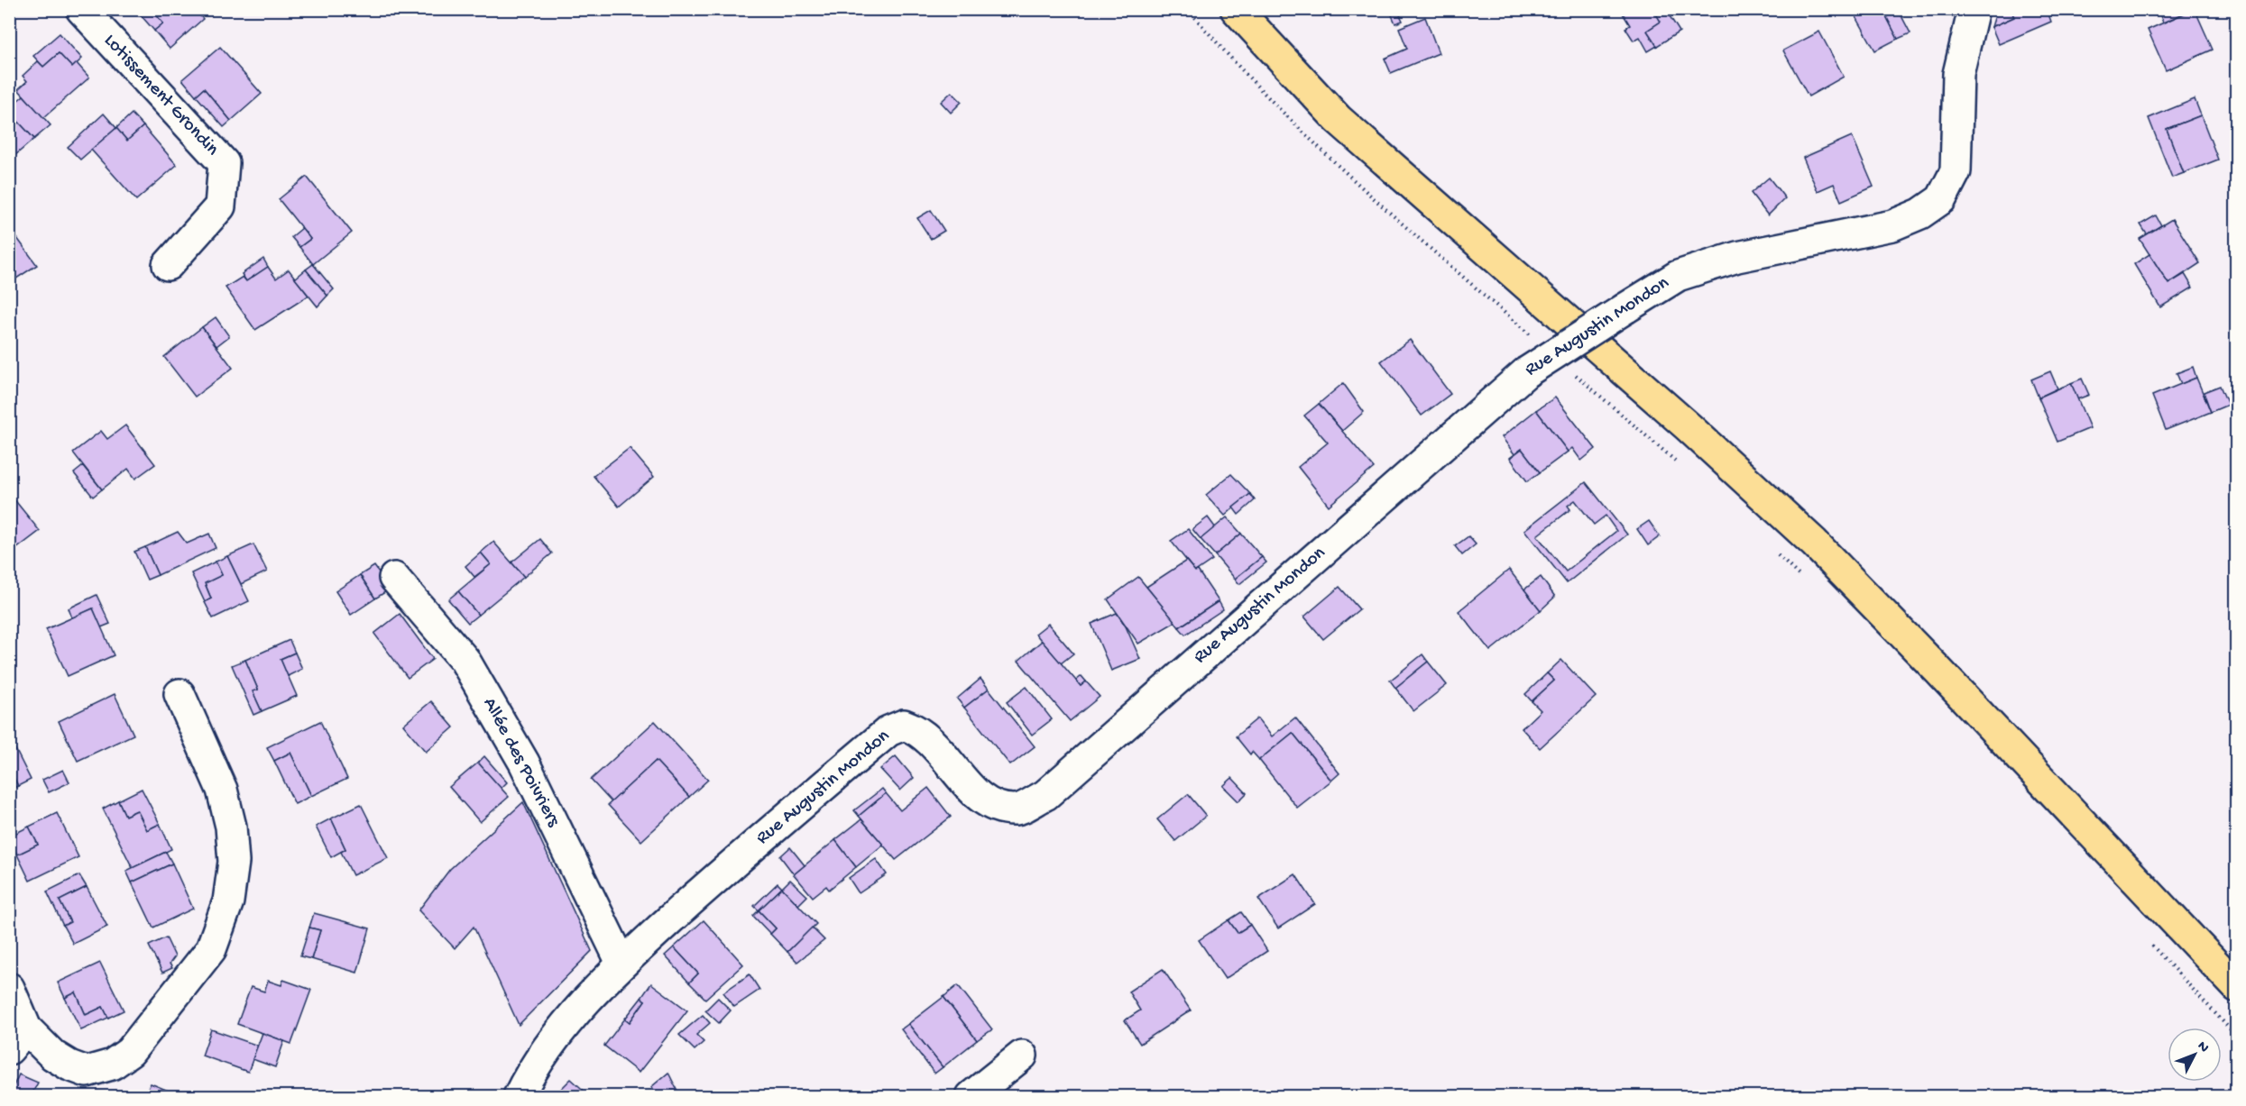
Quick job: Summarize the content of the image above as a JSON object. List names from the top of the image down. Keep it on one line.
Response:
{"streets":{"street":["Lotissement Grondin","Rue Augustin Mondon","Allée des Poivriers"]},"crossings":[["Rue Augustin Mondon","Allée des Poivriers"]],"north":"top right"}
